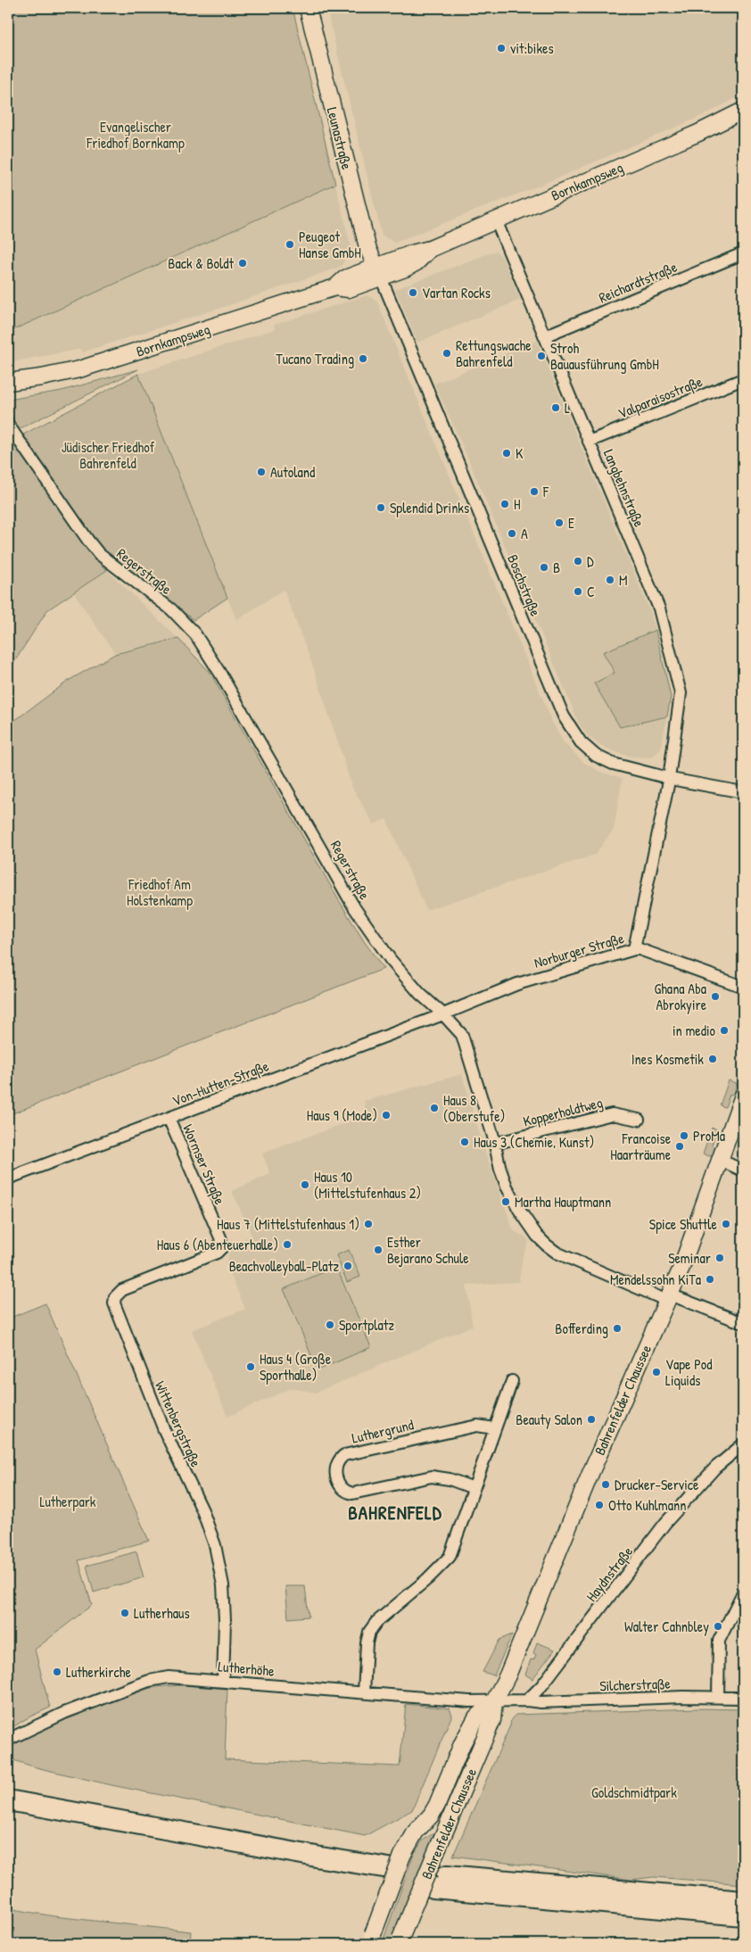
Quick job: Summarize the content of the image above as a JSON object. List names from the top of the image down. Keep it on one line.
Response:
{"streets":{"main road":["Leunastraße","Bornkampsweg","Bahrenfelder Chaussee"],"street":["Reichardtstraße","Valparaisostraße","Langbehnstraße","Regerstraße","Boschstraße","Norburger Straße","Von-Hutten-Straße","Kopperholdtweg","Wormser Straße","Wittenbergstraße","Luthergrund","Haydnstraße","Lutherhöhe","Silcherstraße"]},"crossings":[["Leunastraße","Bornkampsweg"],["Leunastraße","Boschstraße"],["Bornkampsweg","Langbehnstraße"],["Bornkampsweg","Boschstraße"],["Reichardtstraße","Langbehnstraße"],["Valparaisostraße","Langbehnstraße"],["Langbehnstraße","Boschstraße"],["Langbehnstraße","Norburger Straße"],["Regerstraße","Norburger Straße"],["Regerstraße","Von-Hutten-Straße"],["Regerstraße","Kopperholdtweg"],["Regerstraße","Bahrenfelder Chaussee"],["Boschstraße","Norburger Straße"],["Norburger Straße","Von-Hutten-Straße"],["Von-Hutten-Straße","Wormser Straße"],["Wormser Straße","Wittenbergstraße"],["Bahrenfelder Chaussee","Lutherhöhe"],["Wittenbergstraße","Lutherhöhe"],["Haydnstraße","Silcherstraße"]],"districts":["BAHRENFELD"],"parks":["Evangelischer Friedhof Bornkamp","Jüdischer Friedhof Bahrenfeld","Friedhof Am Holstenkamp","Lutherpark","Goldschmidtpark"],"places":["vit:bikes","Peugeot Hanse GmbH","Back & Boldt","Vartan Rocks","Rettungswache Bahrenfeld","Stroh Bauausführung GmbH","Tucano Trading","L","K","Autoland","F","H","Splendid Drinks","E","A","D","B","M","C","Ghana Aba Abrokyire","in medio","Ines Kosmetik","Haus 8 (Oberstufe)","Haus 9 (Mode)","ProMa","Haus 3 (Chemie, Kunst)","Francoise Haarträume","Haus 10 (Mittelstufenhaus 2)","Martha Hauptmann","Haus 7 (Mittelstufenhaus 1)","Spice Shuttle","Haus 6 (Abenteuerhalle)","Esther Bejarano Schule","Seminar","Beachvolleyball-Platz","Mendelssohn KiTa","Sportplatz","Bofferding","Haus 4 (Große Sporthalle)","Vape Pod Liquids","Beauty Salon","Drucker-Service","Otto Kuhlmann","Lutherhaus","Walter Cahnbley","Lutherkirche"]}
